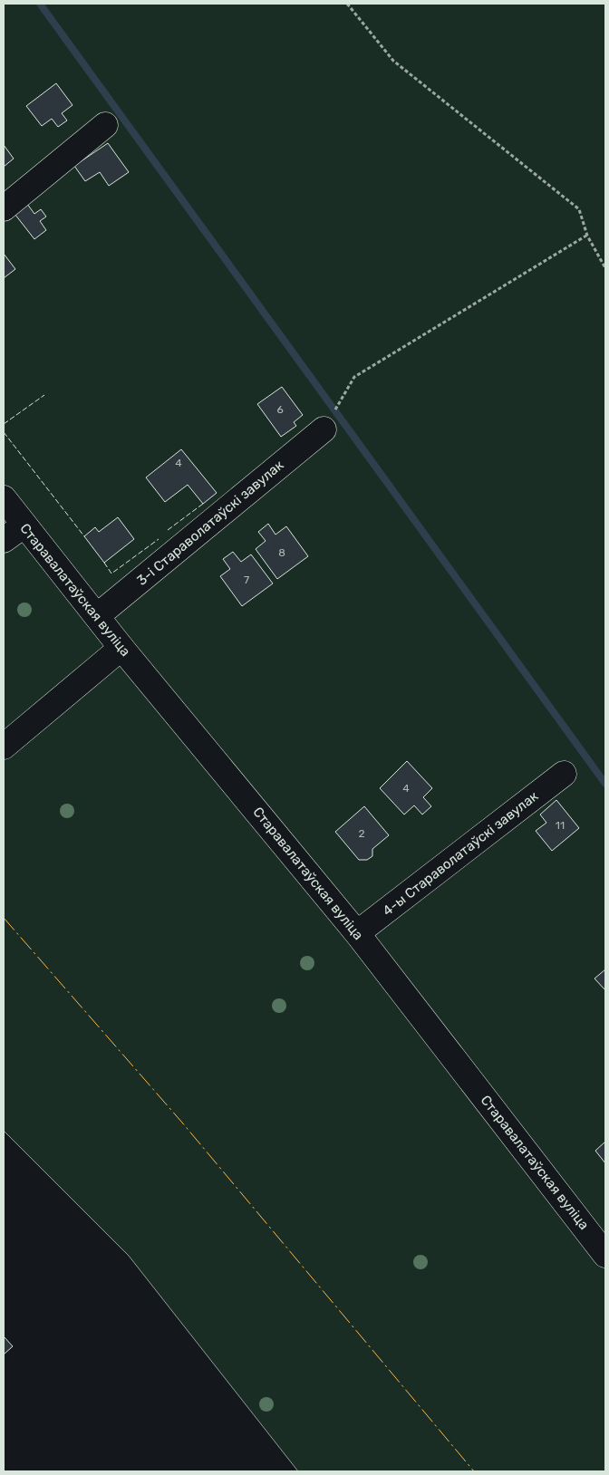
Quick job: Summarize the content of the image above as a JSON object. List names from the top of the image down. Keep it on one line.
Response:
{"streets":{"street":["3-і Стараволатаўскі завулак","Старавалатаўская вуліца","4-ы Стараволатаўскі завулак"]},"crossings":[["3-і Стараволатаўскі завулак","Старавалатаўская вуліца"],["Старавалатаўская вуліца","4-ы Стараволатаўскі завулак"]],"house_numbers":["6","4","8","7","4","11","2"]}
